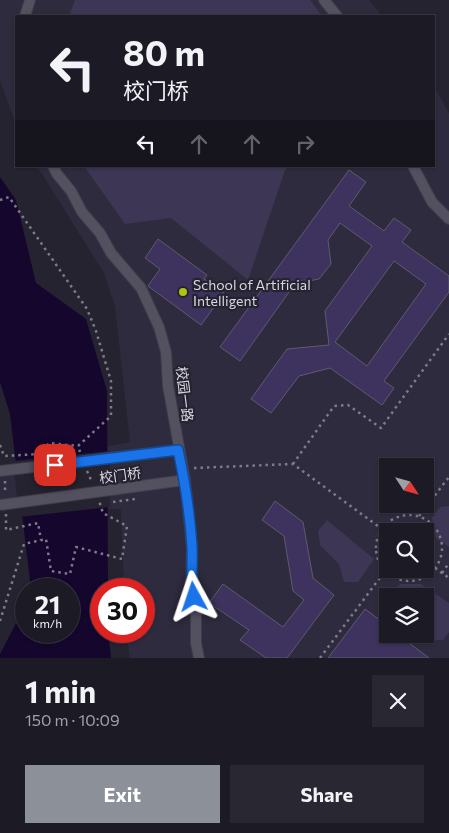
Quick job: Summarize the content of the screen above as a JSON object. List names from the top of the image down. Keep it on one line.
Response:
{"streets":{"street":["校园一路","校门桥"]},"crossings":[["校园一路","校门桥"]],"places":["School of Artificial Intelligent"],"north":"bottom right","page":{"turn":["80 m","校门桥"],"speed":"21 km/h","limit":"30","heading":["1 min","150 m · 10:09"],"buttons":["Exit","Share"]}}
